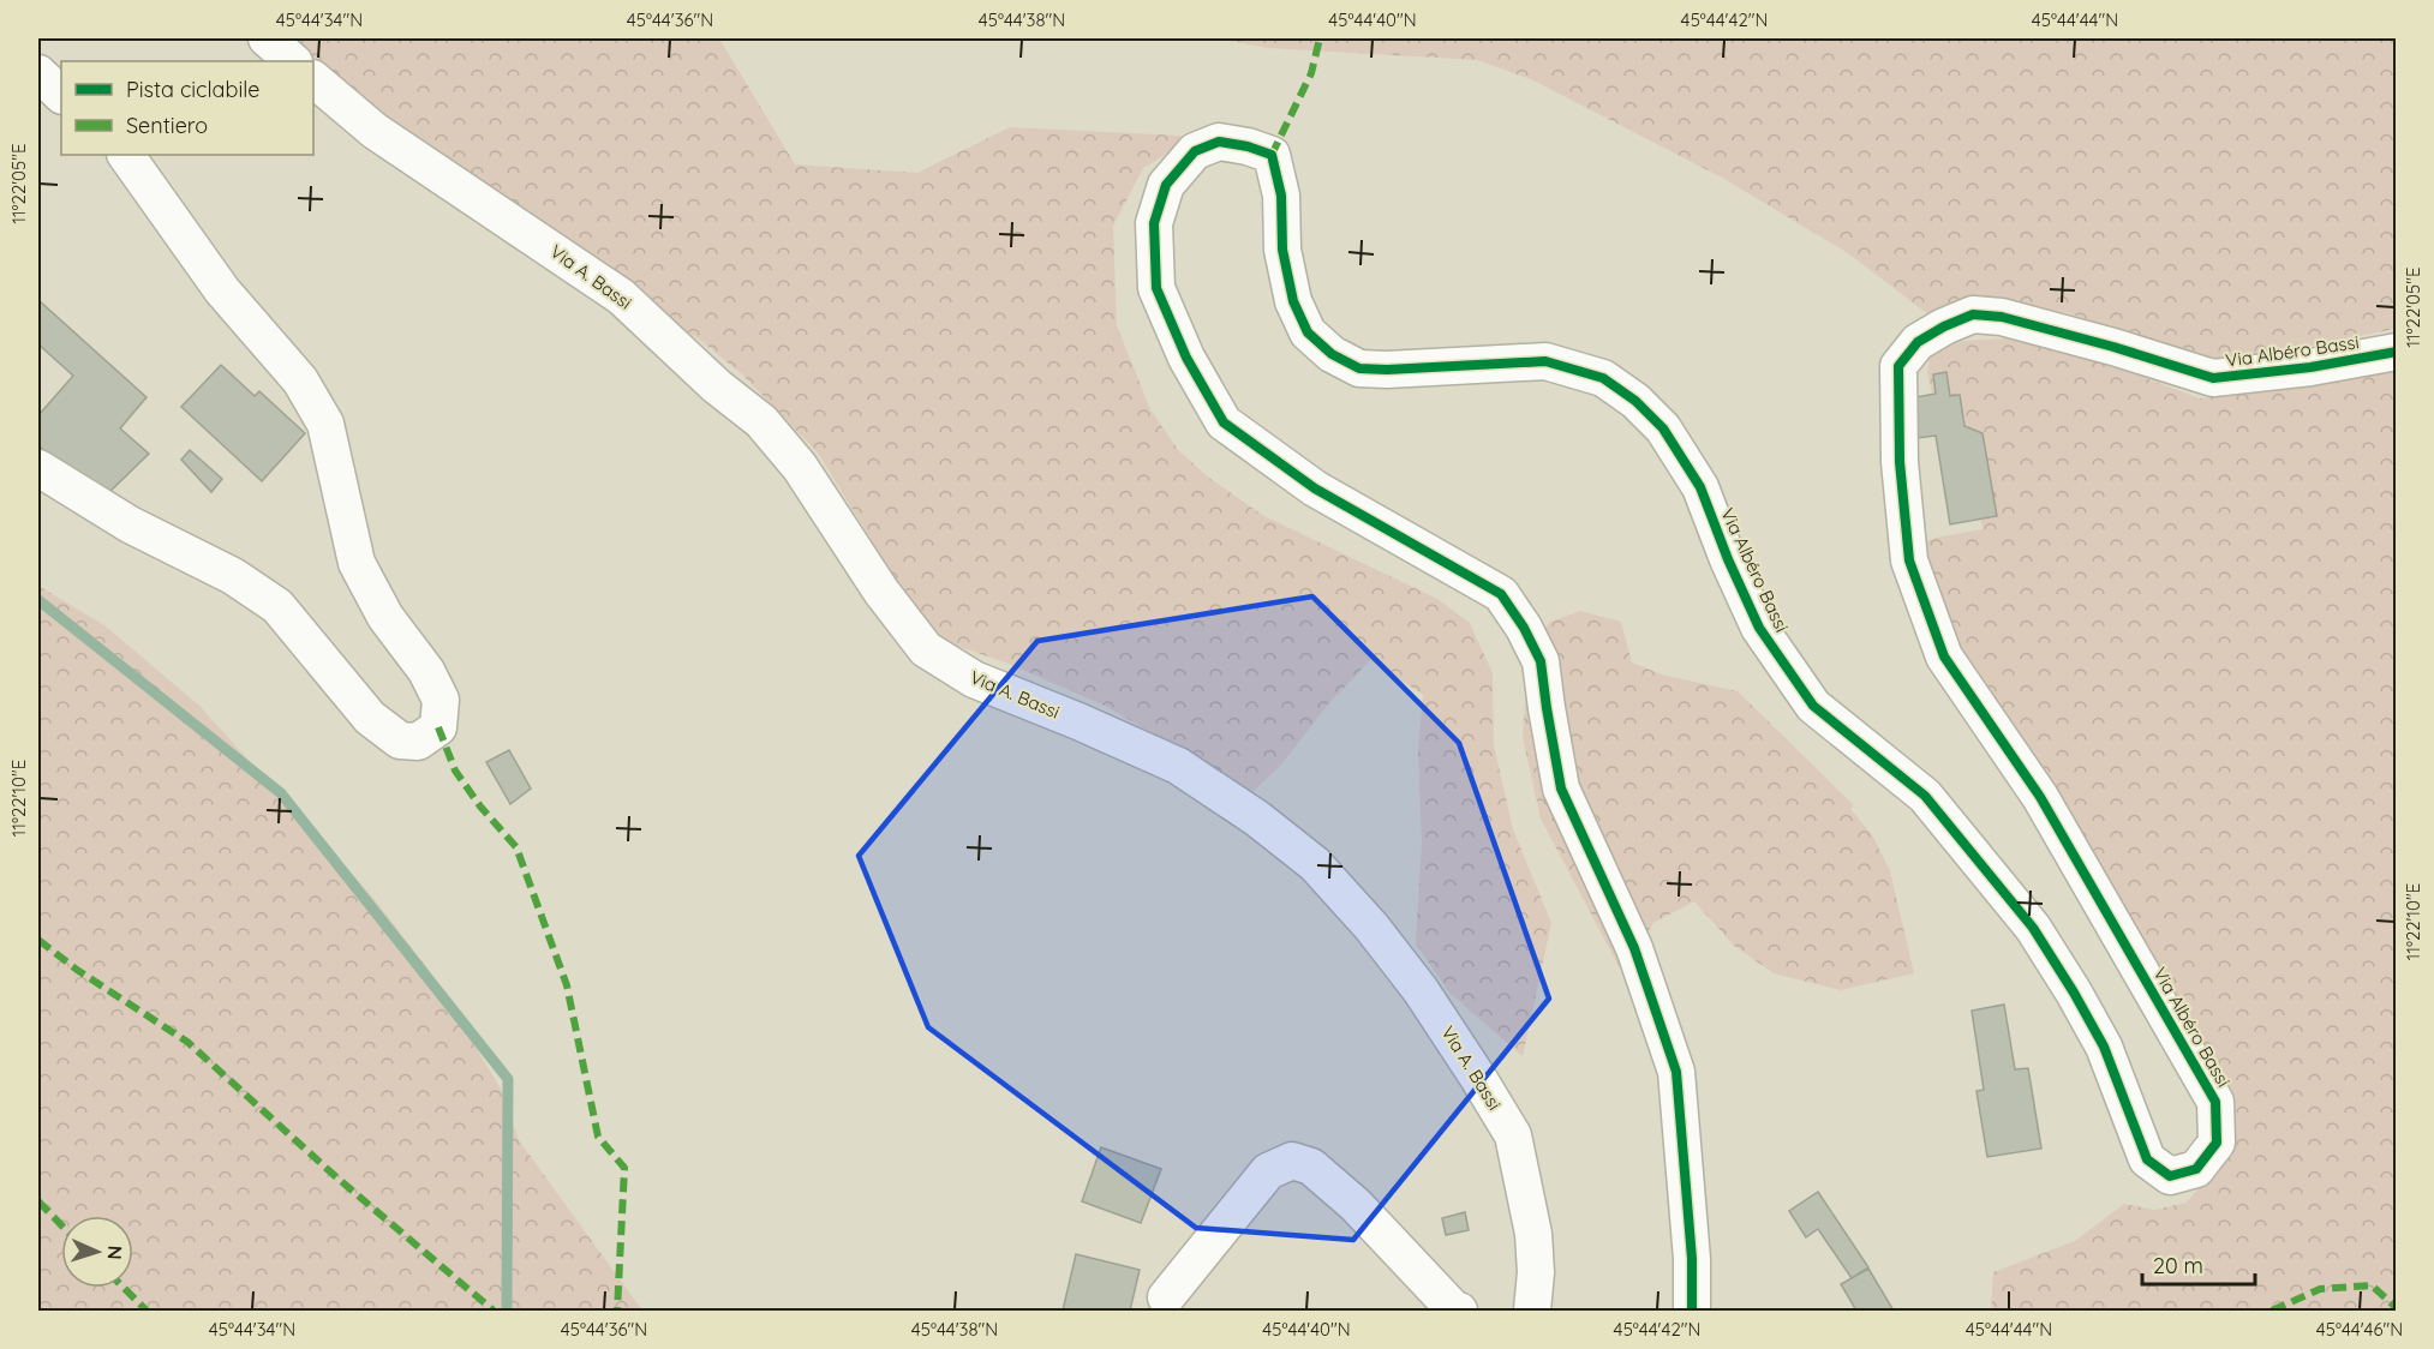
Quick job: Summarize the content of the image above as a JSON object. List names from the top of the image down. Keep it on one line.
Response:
{"streets":{"street":["Via A. Bassi","Via Albéro Bassi"]},"legend":["Pista ciclabile","Sentiero"],"scale_bar":"20 m","north":"right","coordinates":["45°44'34\"N","45°44'36\"N","45°44'38\"N","45°44'40\"N","45°44'42\"N","45°44'44\"N","11°22'05\"E","11°22'10\"E","45°44'46\"N"]}
